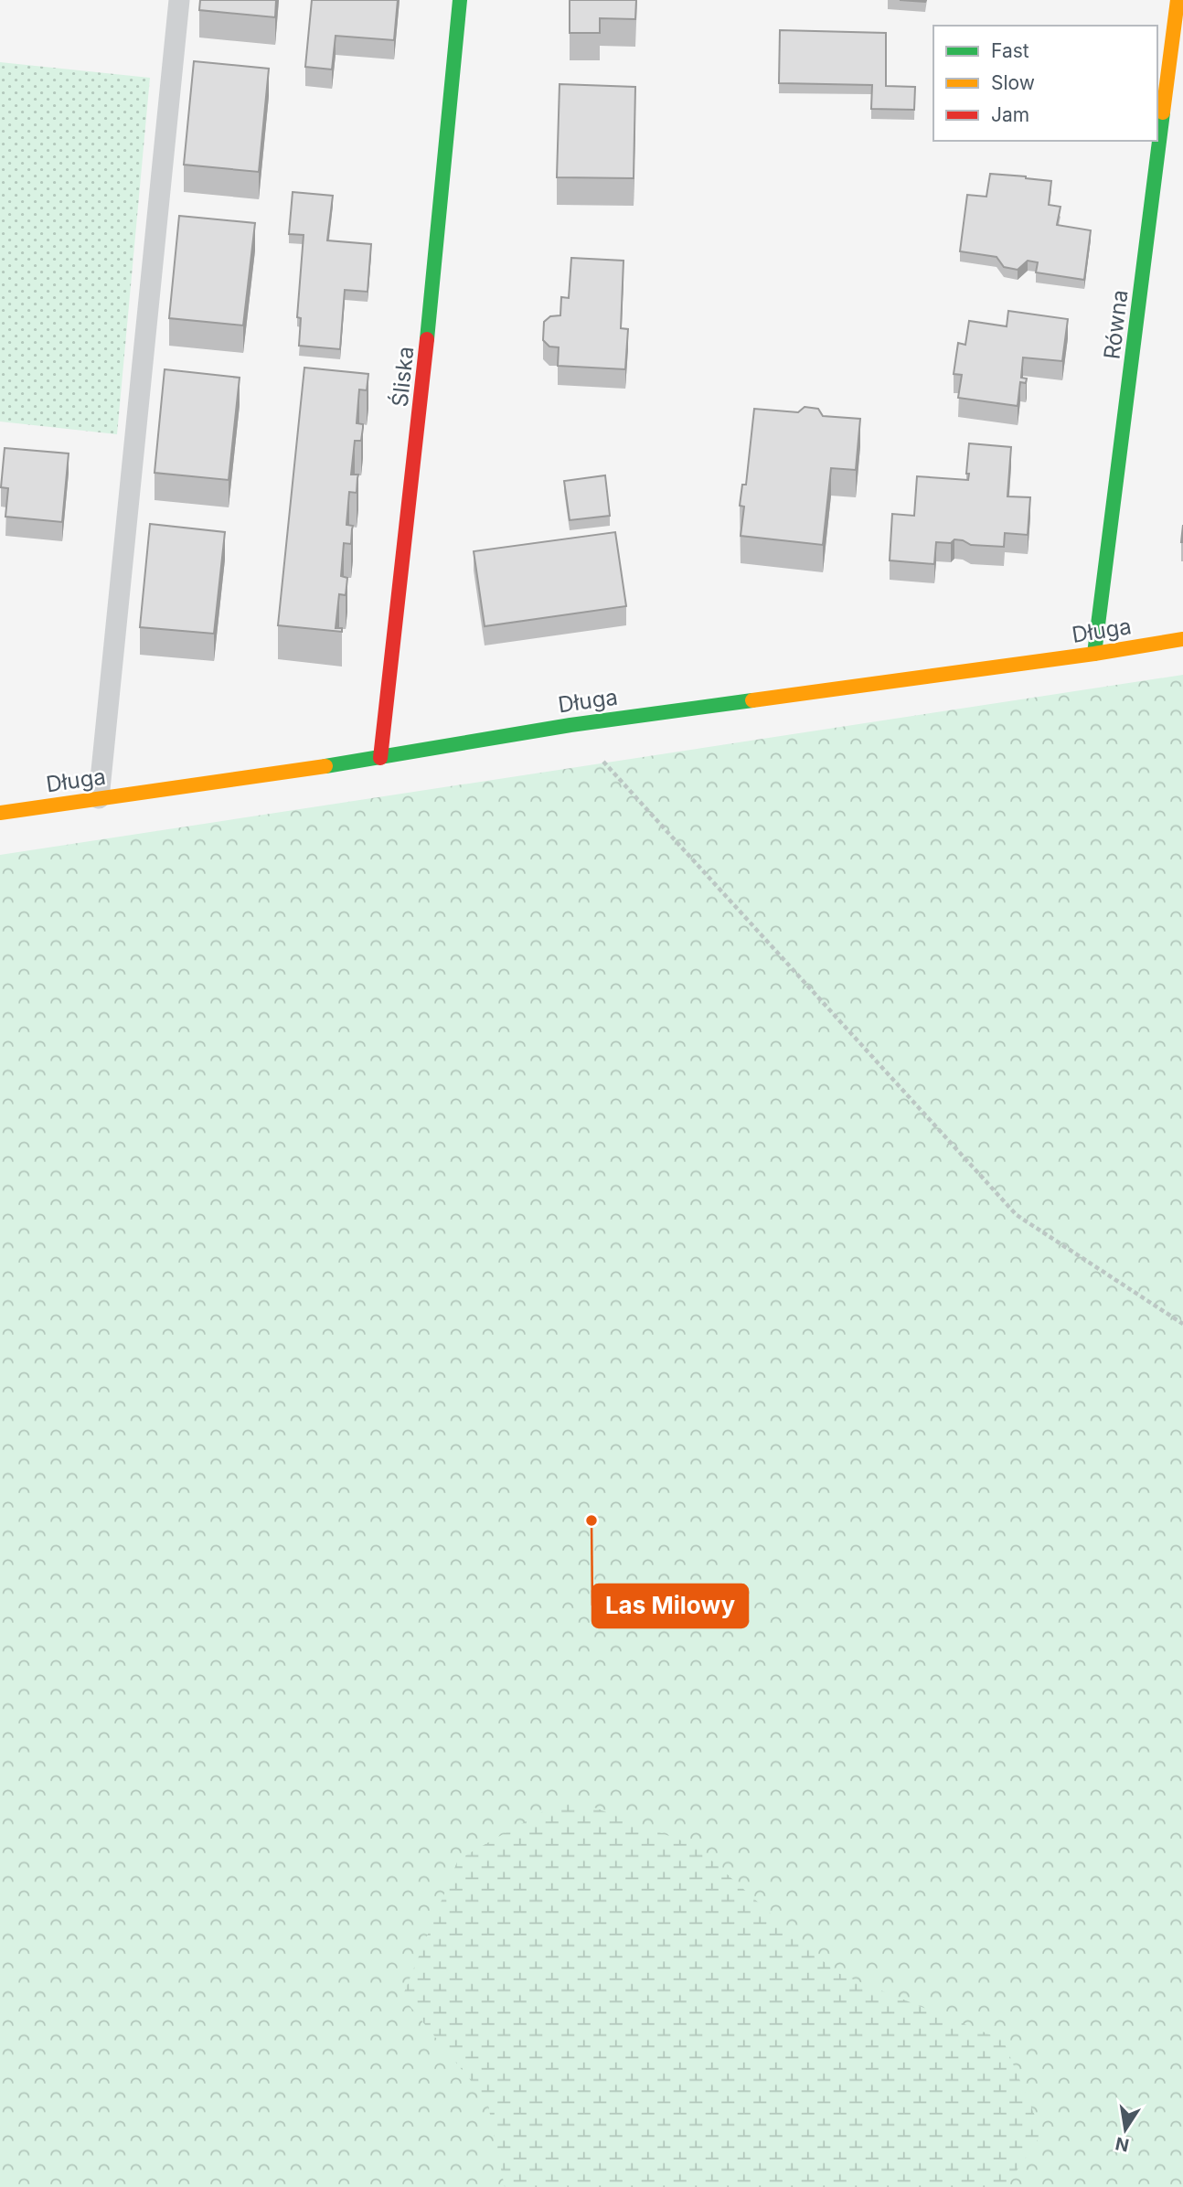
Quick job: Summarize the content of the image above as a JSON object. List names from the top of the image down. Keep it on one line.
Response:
{"streets":{"street":["Równa","Śliska","Długa"]},"crossings":[["Równa","Długa"],["Śliska","Długa"]],"places":["Las Milowy"],"legend":["Fast","Slow","Jam"],"north":"bottom"}
